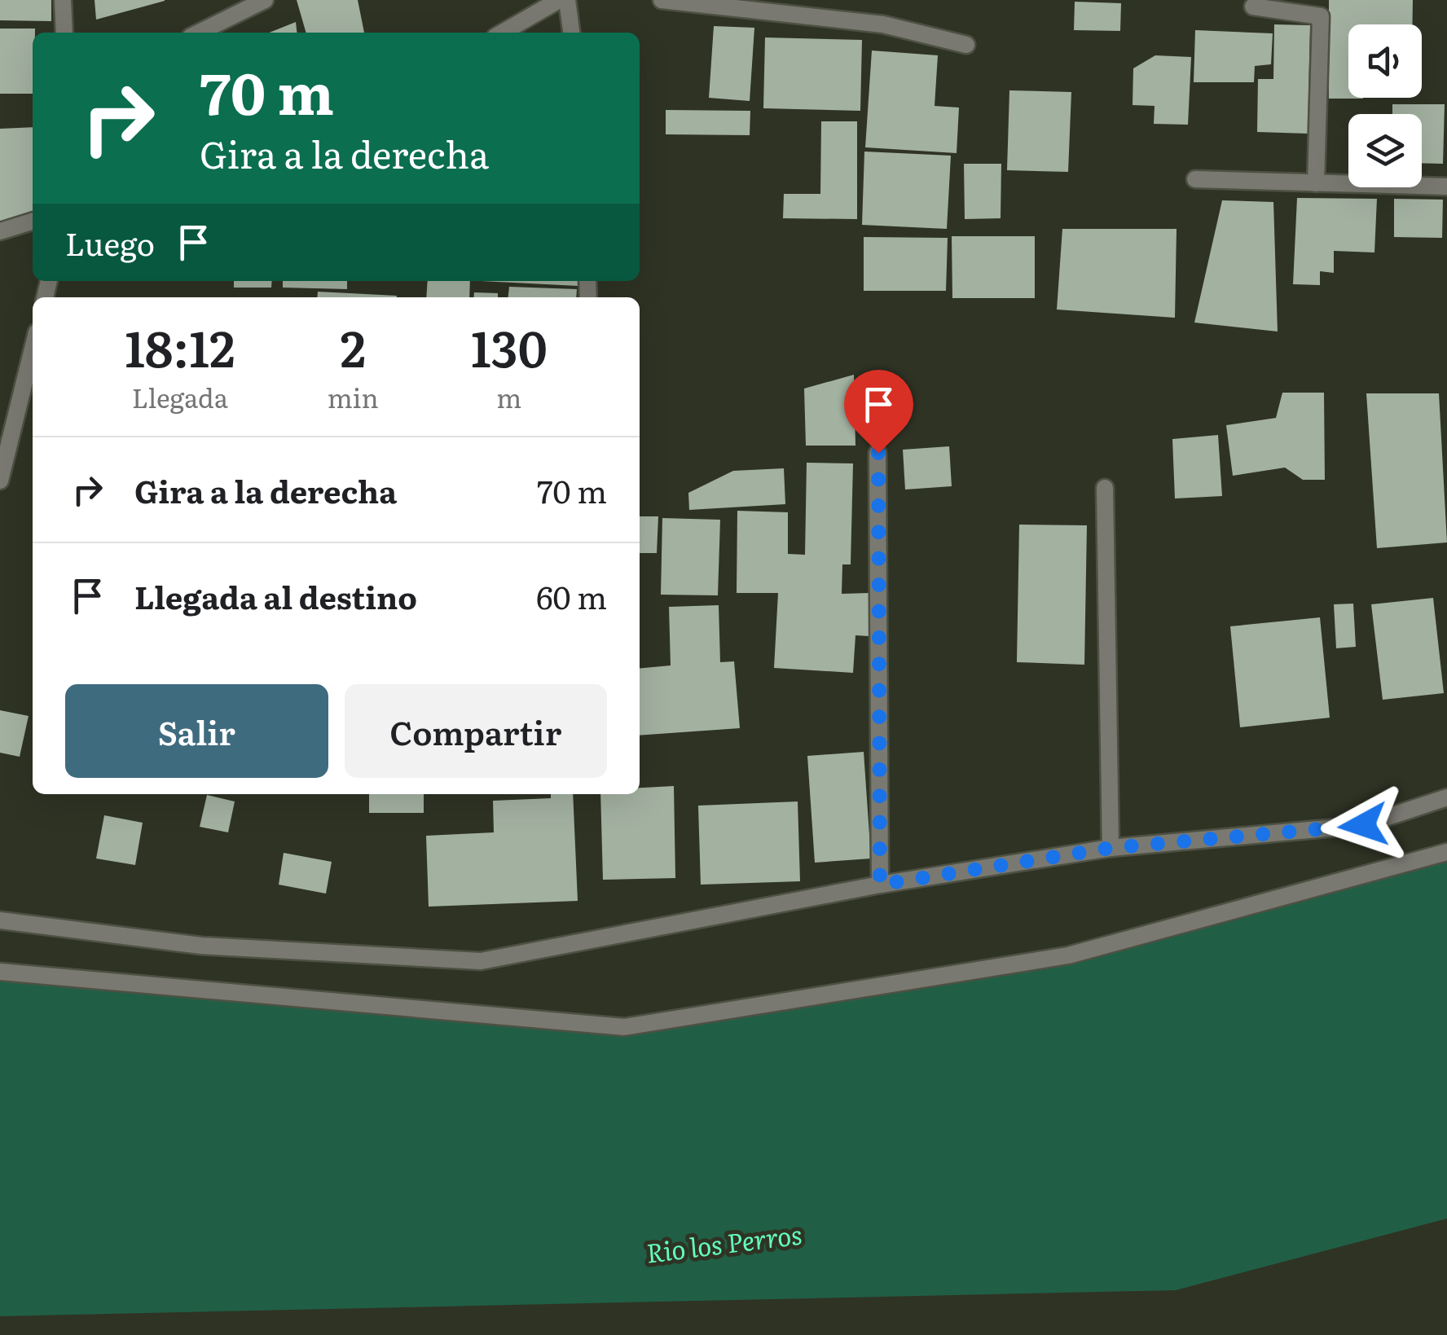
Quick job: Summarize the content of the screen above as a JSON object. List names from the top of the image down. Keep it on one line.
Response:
{"water":["Rio los Perros"],"page":{"turn":["70 m","Gira a la derecha"],"then":"Luego","eta":["18:12","Llegada","2","min","130","m"],"list":[{"name":"Gira a la derecha","value":"70 m"},{"name":"Llegada al destino","value":"60 m"}],"buttons":["Salir","Compartir"]}}
